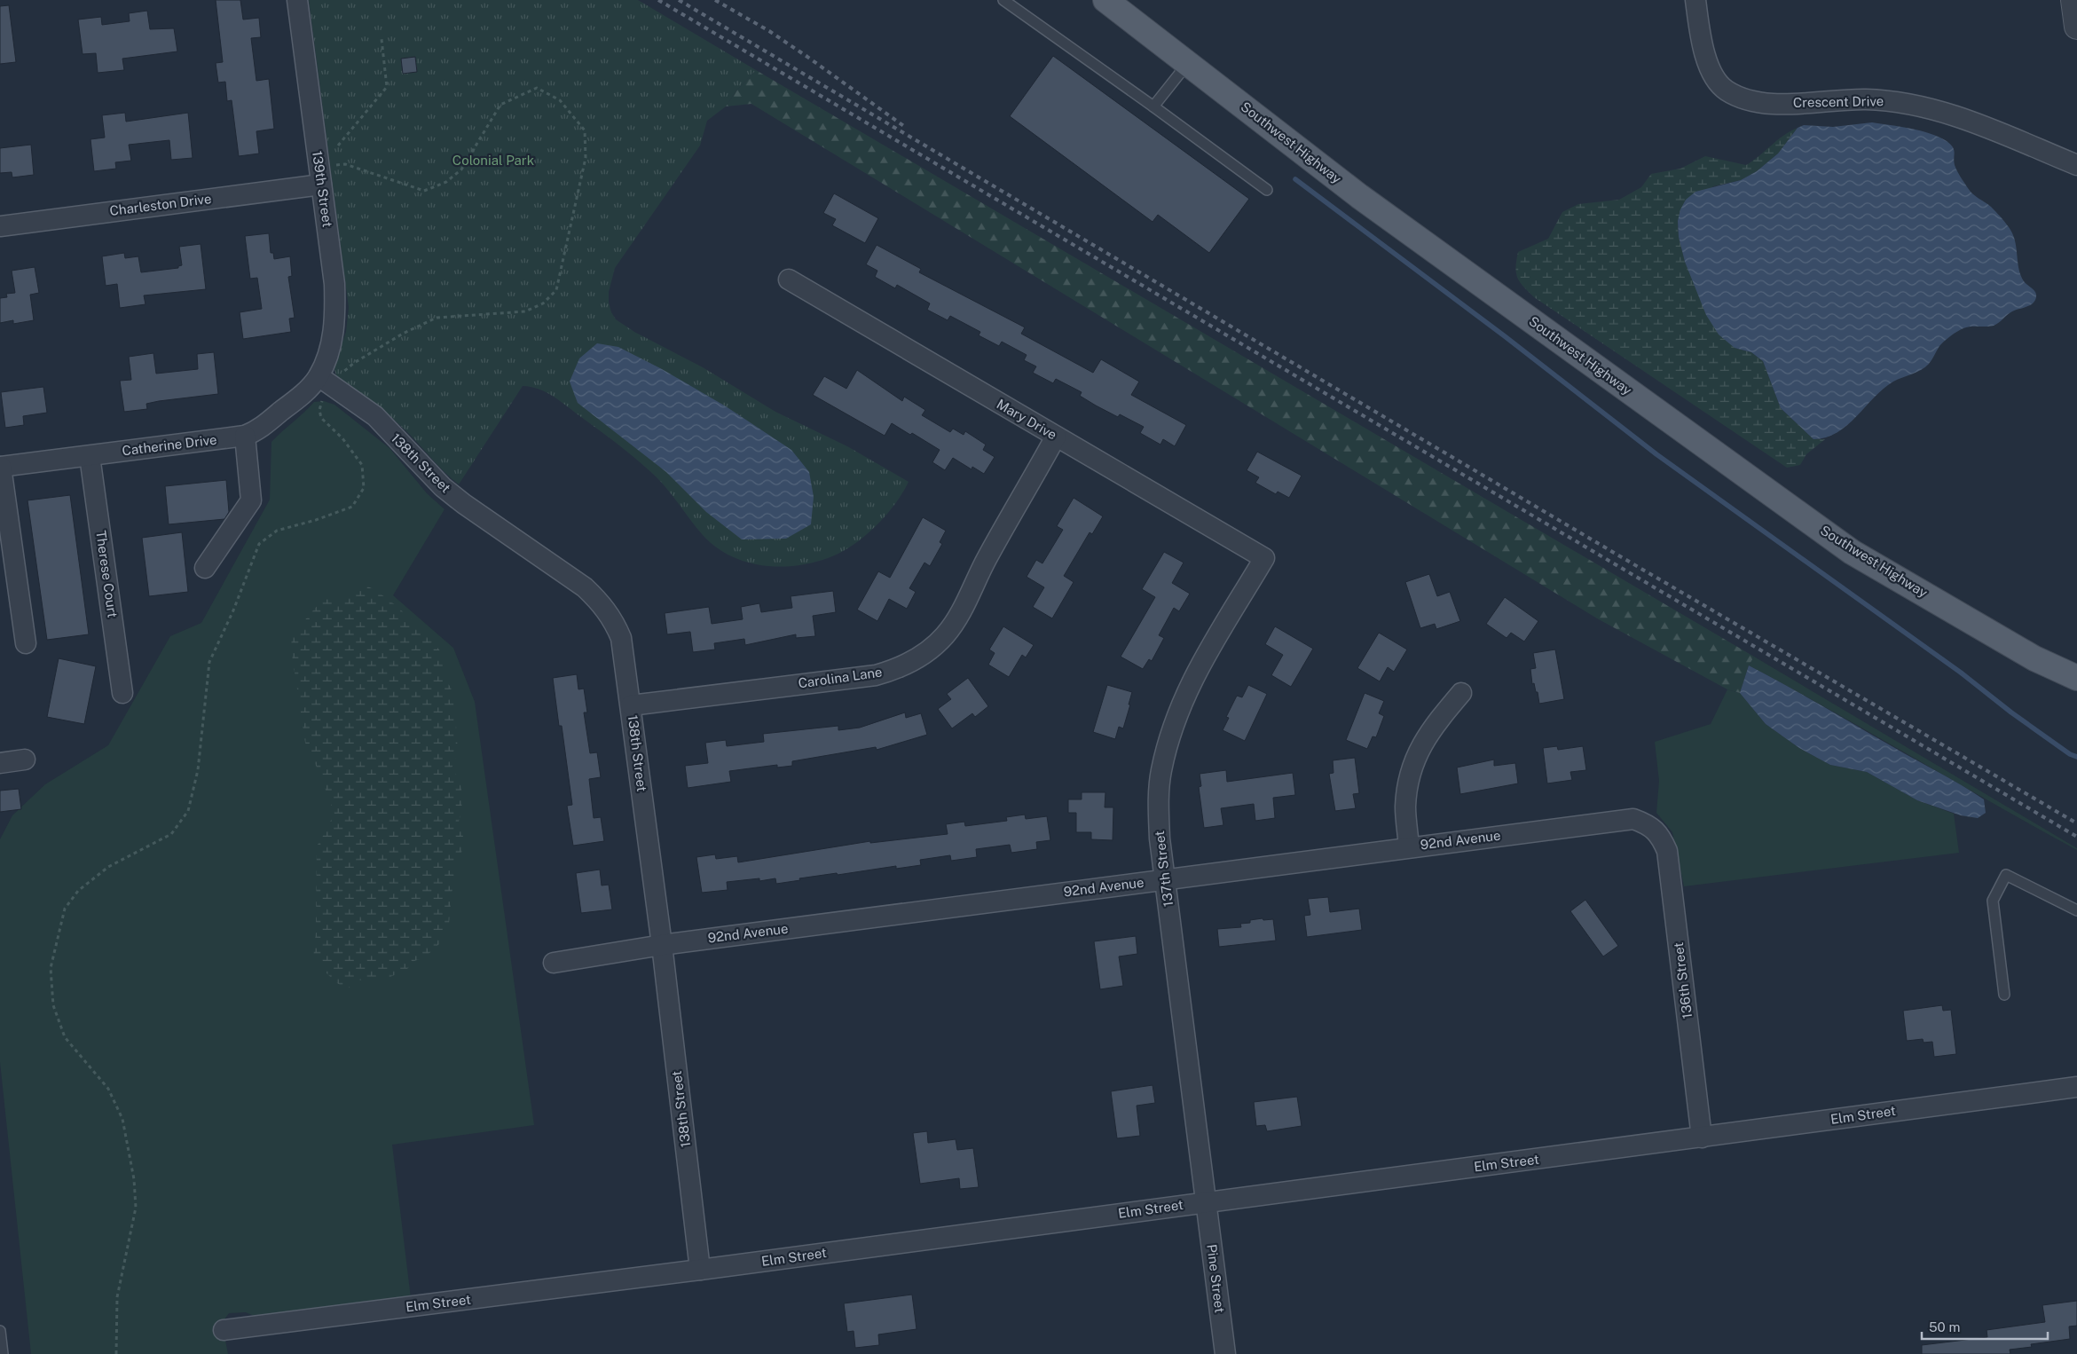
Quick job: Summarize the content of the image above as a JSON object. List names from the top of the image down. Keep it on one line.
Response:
{"streets":{"main road":["Southwest Highway"],"street":["Crescent Drive","139th Street","Charleston Drive","Mary Drive","Catherine Drive","138th Street","Therese Court","Carolina Lane","92nd Avenue","137th Street","136th Street","Elm Street","Pine Street"]},"crossings":[["139th Street","Charleston Drive"],["139th Street","Catherine Drive"],["139th Street","138th Street"],["Mary Drive","Carolina Lane"],["Mary Drive","137th Street"],["Catherine Drive","138th Street"],["Catherine Drive","Therese Court"],["138th Street","Carolina Lane"],["138th Street","92nd Avenue"],["138th Street","Elm Street"],["92nd Avenue","137th Street"],["92nd Avenue","136th Street"],["137th Street","Elm Street"],["137th Street","Pine Street"],["136th Street","Elm Street"],["Elm Street","Pine Street"]],"parks":["Colonial Park"],"scale_bar":"50 m"}
